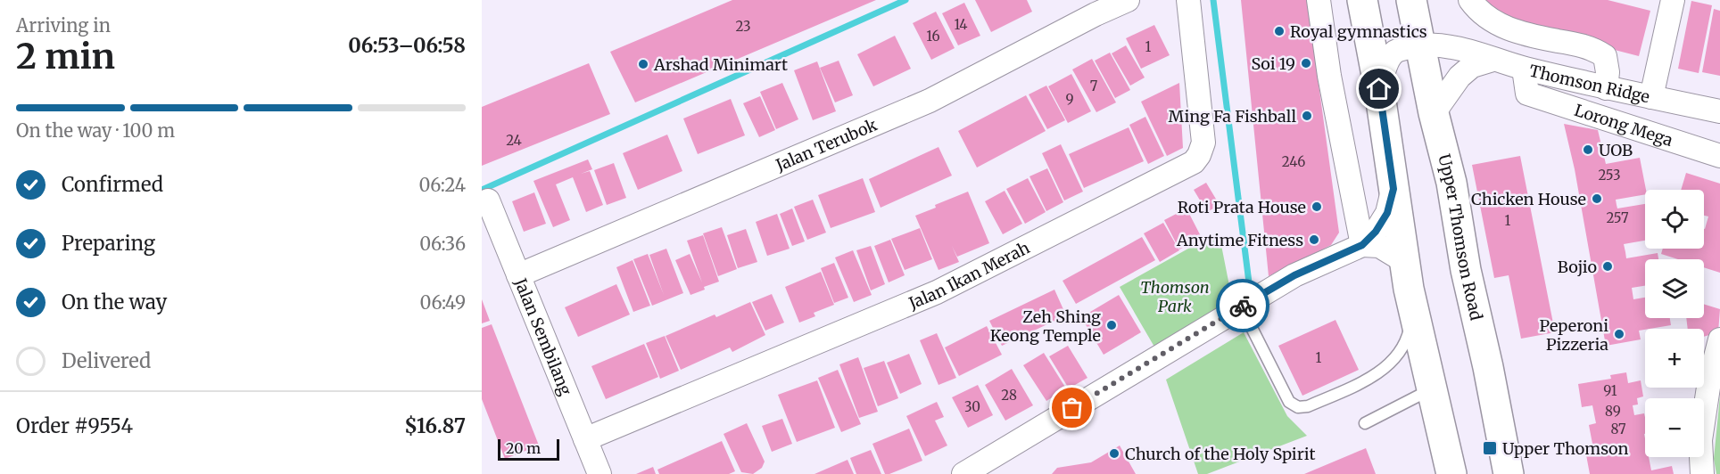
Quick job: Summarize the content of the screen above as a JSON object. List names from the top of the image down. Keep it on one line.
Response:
{"streets":{"main road":["Upper Thomson Road"],"street":["Thomson Ridge","Lorong Mega","Jalan Terubok","Jalan Ikan Merah","Jalan Sembilang"]},"crossings":[["Thomson Ridge","Lorong Mega"],["Thomson Ridge","Upper Thomson Road"],["Jalan Terubok","Jalan Sembilang"],["Jalan Ikan Merah","Jalan Sembilang"]],"parks":["Thomson Park"],"places":{"other":["Royal gymnastics","Soi 19","Arshad Minimart","Ming Fa Fishball","UOB","Chicken House","Roti Prata House","Anytime Fitness","Bojio","Zeh Shing Keong Temple","Peperoni Pizzeria","Church of the Holy Spirit"],"transit":["Upper Thomson"]},"house_numbers":["14","23","16","1","7","9","24","246","253","257","1","1","91","28","30","89","87"],"scale_bar":"20 m","page":{"heading":["2 min","Arriving in","06:53–06:58"],"panel":["Order #9554","$16.87"],"bar":"On the way · 100 m","list":[["Confirmed","06:24"],["Preparing","06:36"],["On the way","06:49"],"Delivered"],"map_buttons":["+","−"],"scale":"20 m"}}
